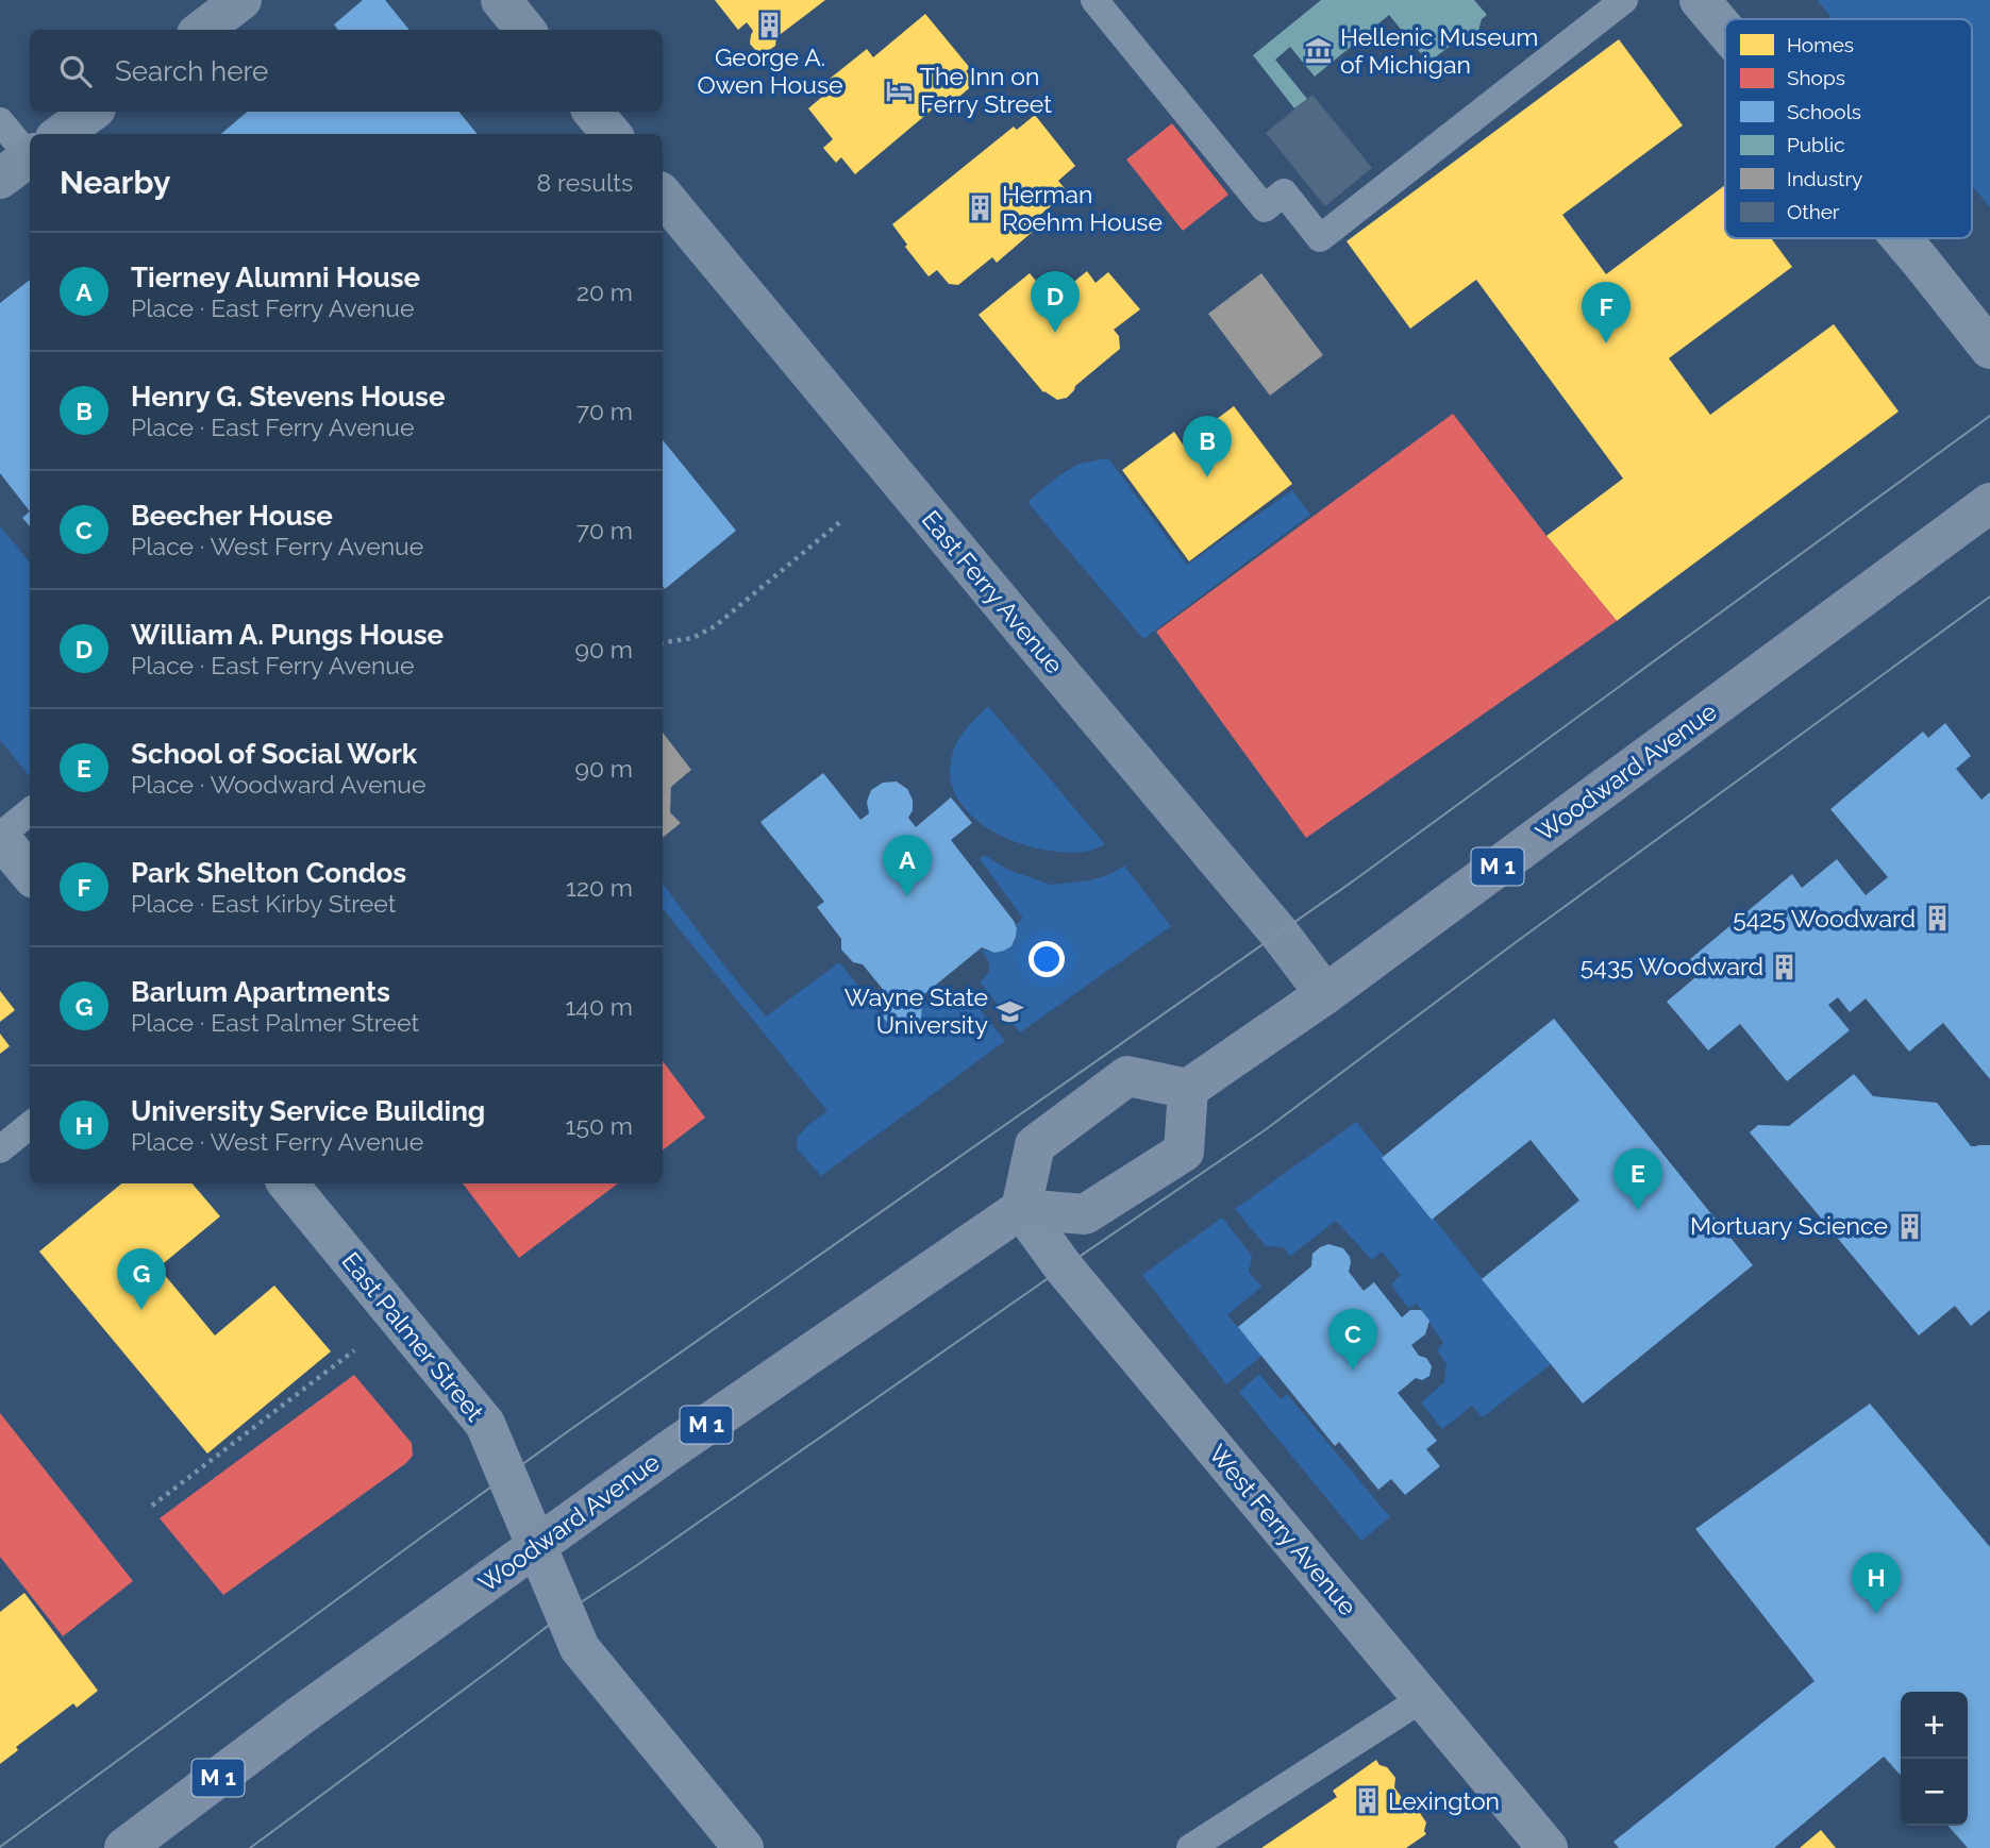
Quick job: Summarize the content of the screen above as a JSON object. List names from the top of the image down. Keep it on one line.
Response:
{"streets":{"main road":["Woodward Avenue","M 1"],"street":["East Ferry Avenue","East Palmer Street","West Ferry Avenue"]},"crossings":[["East Ferry Avenue","Woodward Avenue"],["Woodward Avenue","East Palmer Street"],["Woodward Avenue","West Ferry Avenue"]],"places":{"building":["George A. Owen House","Herman Roehm House","5425 Woodward","5435 Woodward","Mortuary Science","Lexington"],"museum":["Hellenic Museum of Michigan"],"hotel":["The Inn on Ferry Street"],"school or university":["Wayne State University"]},"legend":["Homes","Shops","Schools","Public","Industry","Other"],"page":{"search":"Search here","heading":["Nearby","8 results"],"list":[{"mark":"A","name":"Tierney Alumni House","note":"Place · East Ferry Avenue","value":"20 m"},{"mark":"B","name":"Henry G. Stevens House","note":"Place · East Ferry Avenue","value":"70 m"},{"mark":"C","name":"Beecher House","note":"Place · West Ferry Avenue","value":"70 m"},{"mark":"D","name":"William A. Pungs House","note":"Place · East Ferry Avenue","value":"90 m"},{"mark":"E","name":"School of Social Work","note":"Place · Woodward Avenue","value":"90 m"},{"mark":"F","name":"Park Shelton Condos","note":"Place · East Kirby Street","value":"120 m"},{"mark":"G","name":"Barlum Apartments","note":"Place · East Palmer Street","value":"140 m"},{"mark":"H","name":"University Service Building","note":"Place · West Ferry Avenue","value":"150 m"}],"pins":["D","F","B","A","E","G","C","H"],"map_buttons":["+","−"]}}
